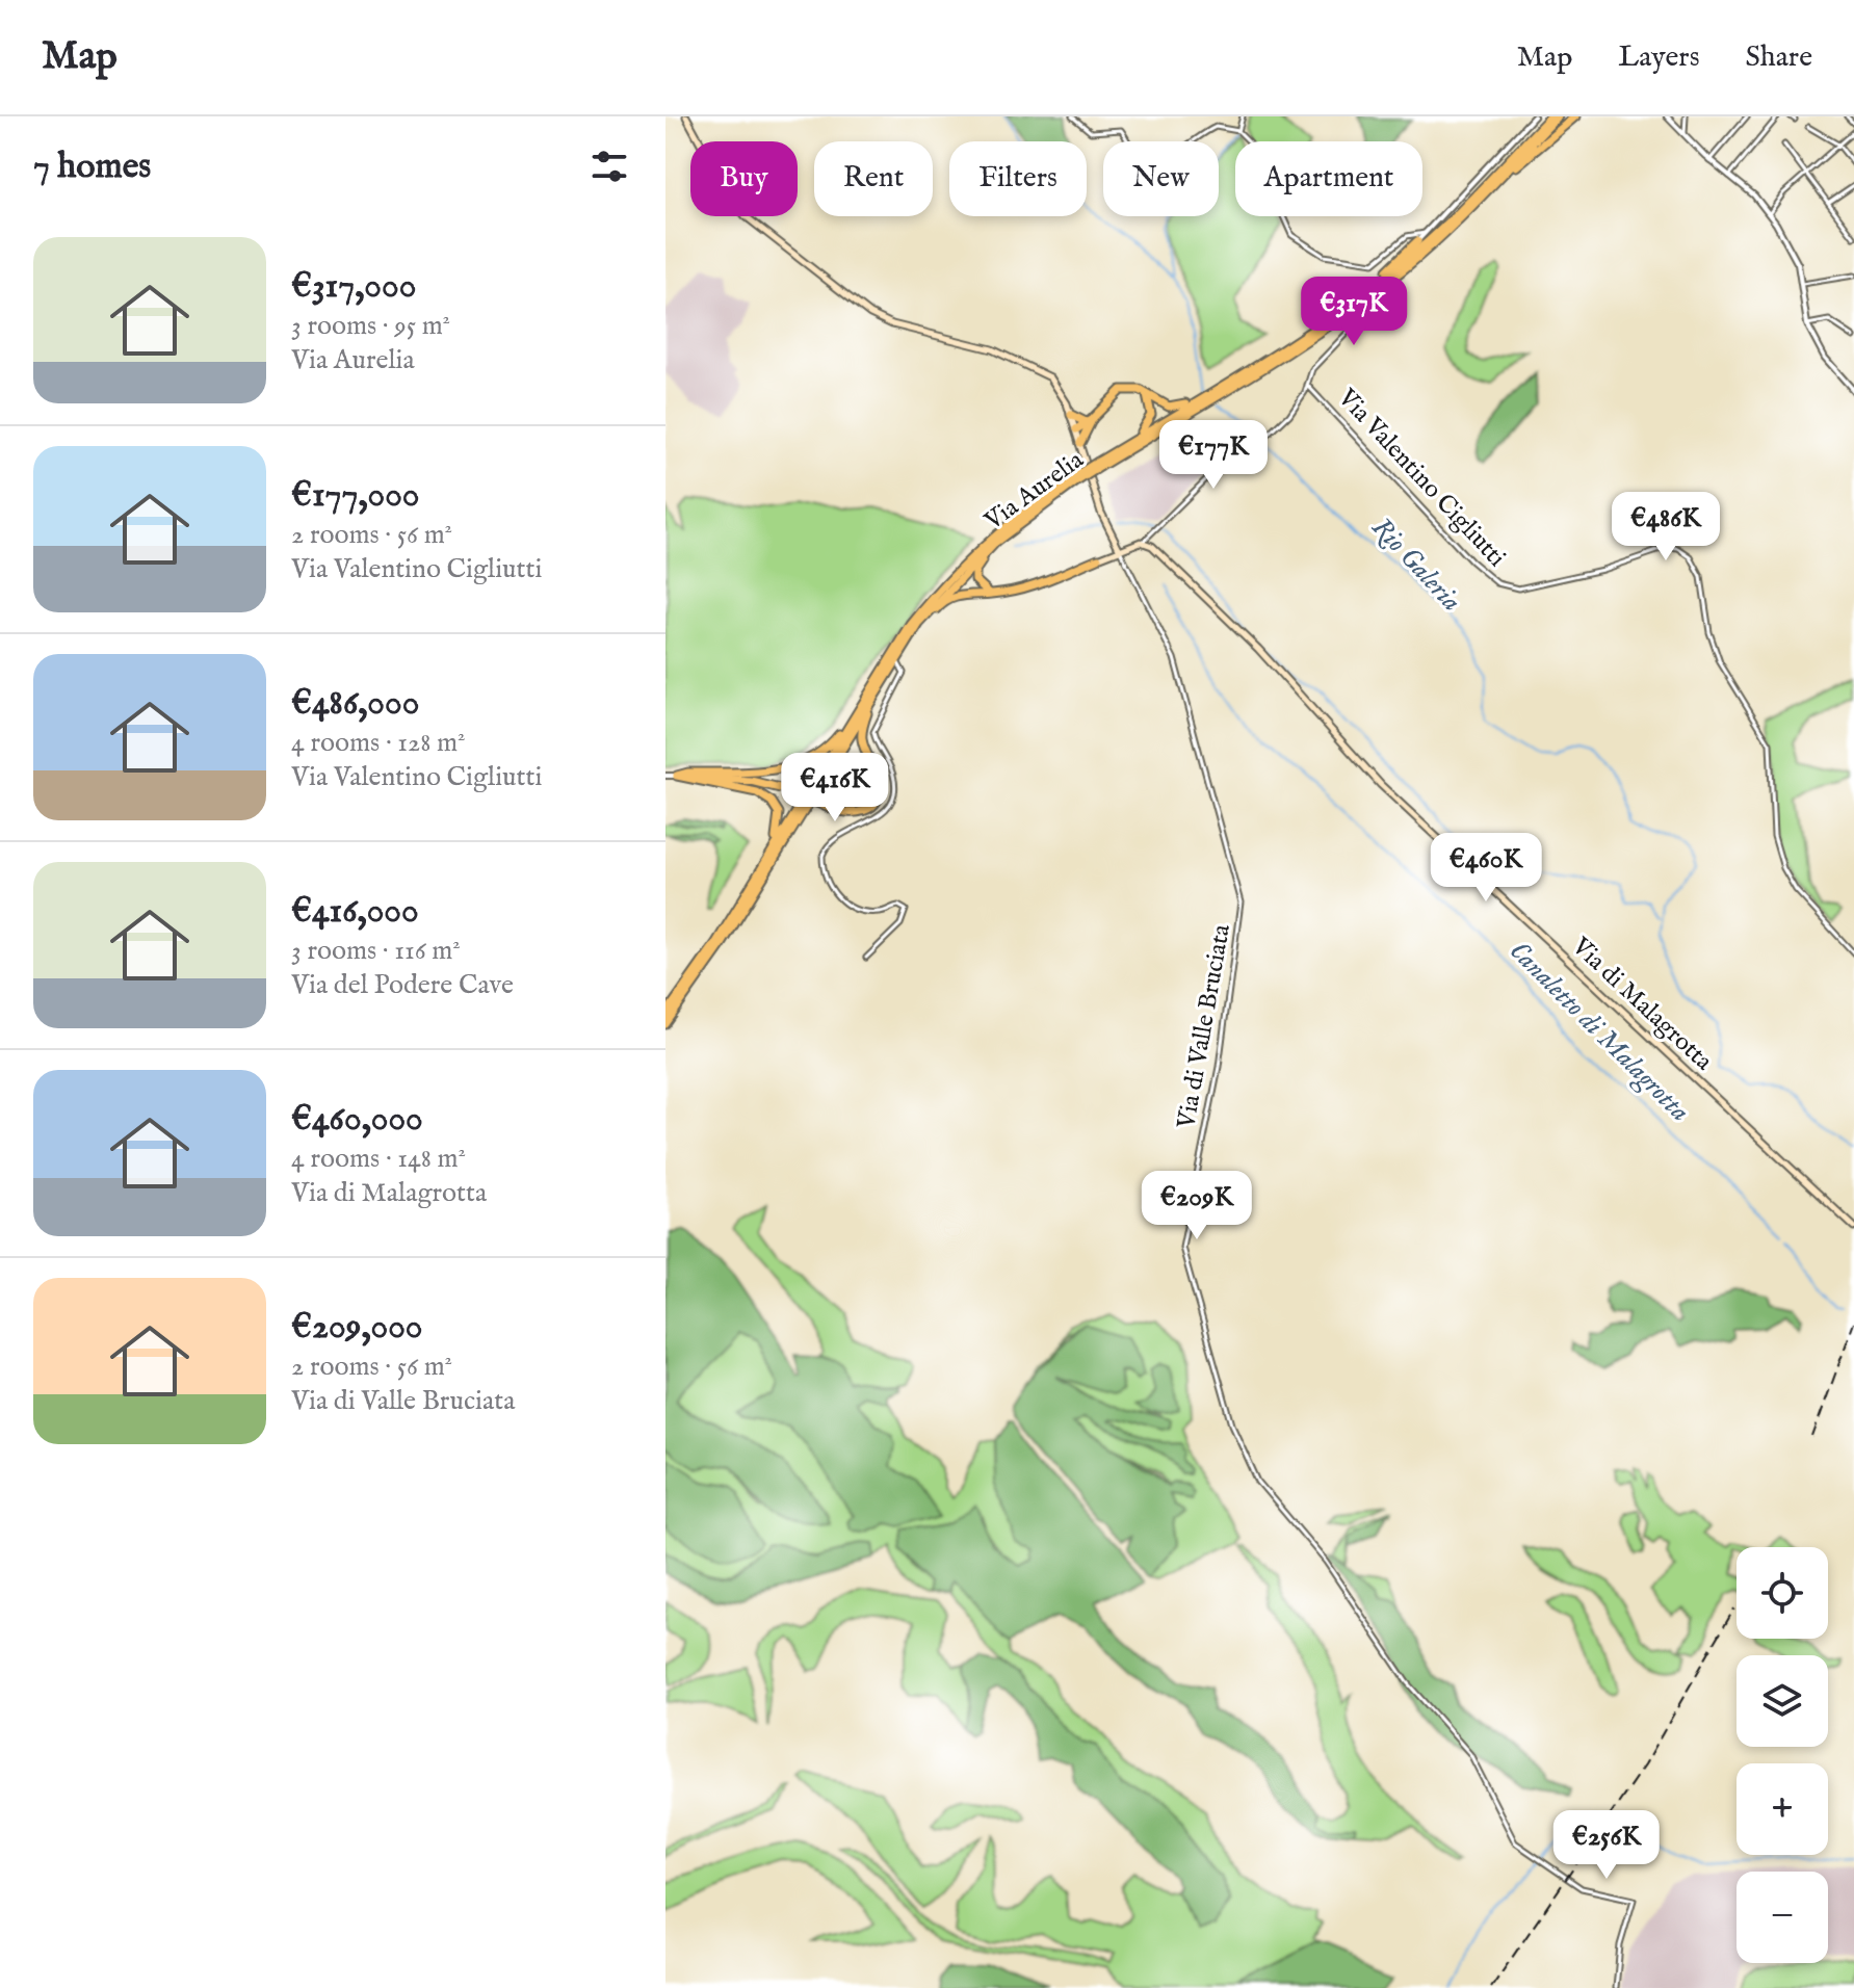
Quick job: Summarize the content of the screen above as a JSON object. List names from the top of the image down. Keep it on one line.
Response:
{"streets":{"highway":["Via Aurelia"],"main road":["Via di Malagrotta"],"street":["Via Valentino Cigliutti","Via di Valle Bruciata"]},"crossings":[["Via Valentino Cigliutti","Via di Malagrotta"]],"water":["Rio Galeria","Canaletto di Malagrotta"],"page":{"header":"Map","nav":["Map","Layers","Share"],"heading":"7 homes","chip":["Buy","Rent","Filters","New","Apartment"],"list":[{"name":"€317,000","note":"3 rooms · 95 m² · Via Aurelia"},{"name":"€177,000","note":"2 rooms · 56 m² · Via Valentino Cigliutti"},{"name":"€486,000","note":"4 rooms · 128 m² · Via Valentino Cigliutti"},{"name":"€416,000","note":"3 rooms · 116 m² · Via del Podere Cave"},{"name":"€460,000","note":"4 rooms · 148 m² · Via di Malagrotta"},{"name":"€209,000","note":"2 rooms · 56 m² · Via di Valle Bruciata"}],"price":["€317K","€177K","€486K","€416K","€460K","€209K","€256K"],"map_buttons":["+","−"]}}
